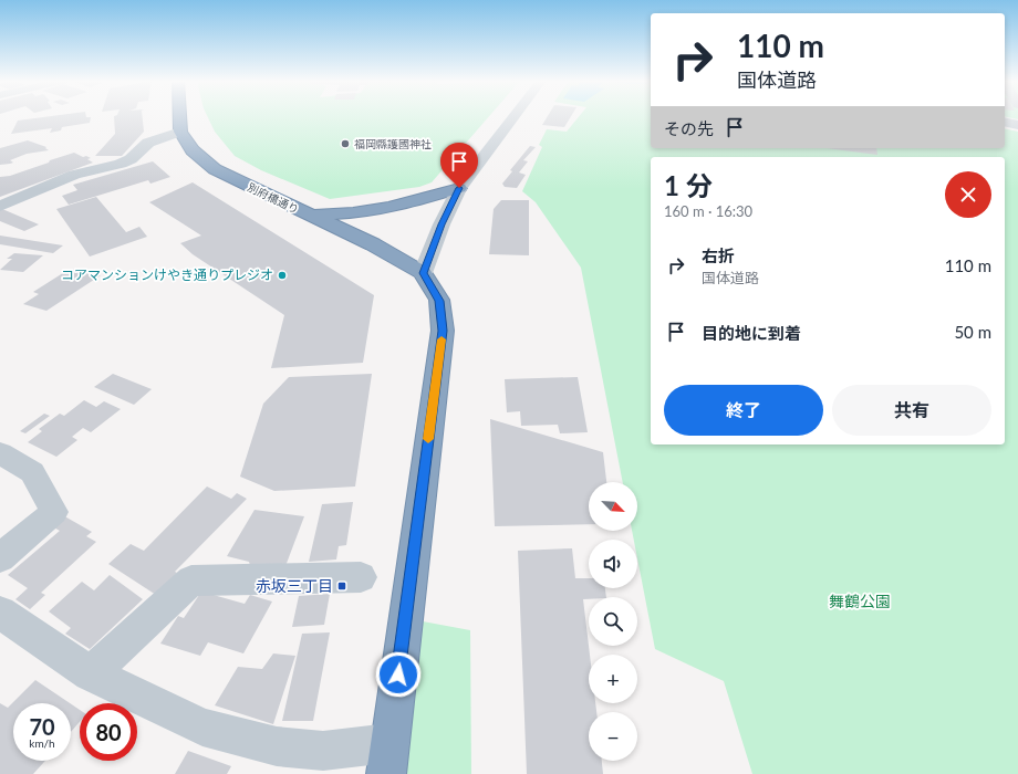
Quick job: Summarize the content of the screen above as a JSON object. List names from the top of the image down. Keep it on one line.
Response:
{"streets":{"highway":["別府橋通り"]},"parks":["舞鶴公園"],"places":{"other":["福岡縣護國神社","コアマンションけやき通りプレジオ"],"transit":["赤坂三丁目"]},"north":"bottom right","page":{"turn":["110 m","国体道路"],"then":"その先","heading":["1 分","160 m · 16:30"],"list":[{"name":"右折","note":"国体道路","value":"110 m"},{"name":"目的地に到着","value":"50 m"}],"buttons":["終了","共有"],"map_buttons":["+","−"],"speed":"70 km/h","limit":"80"}}
